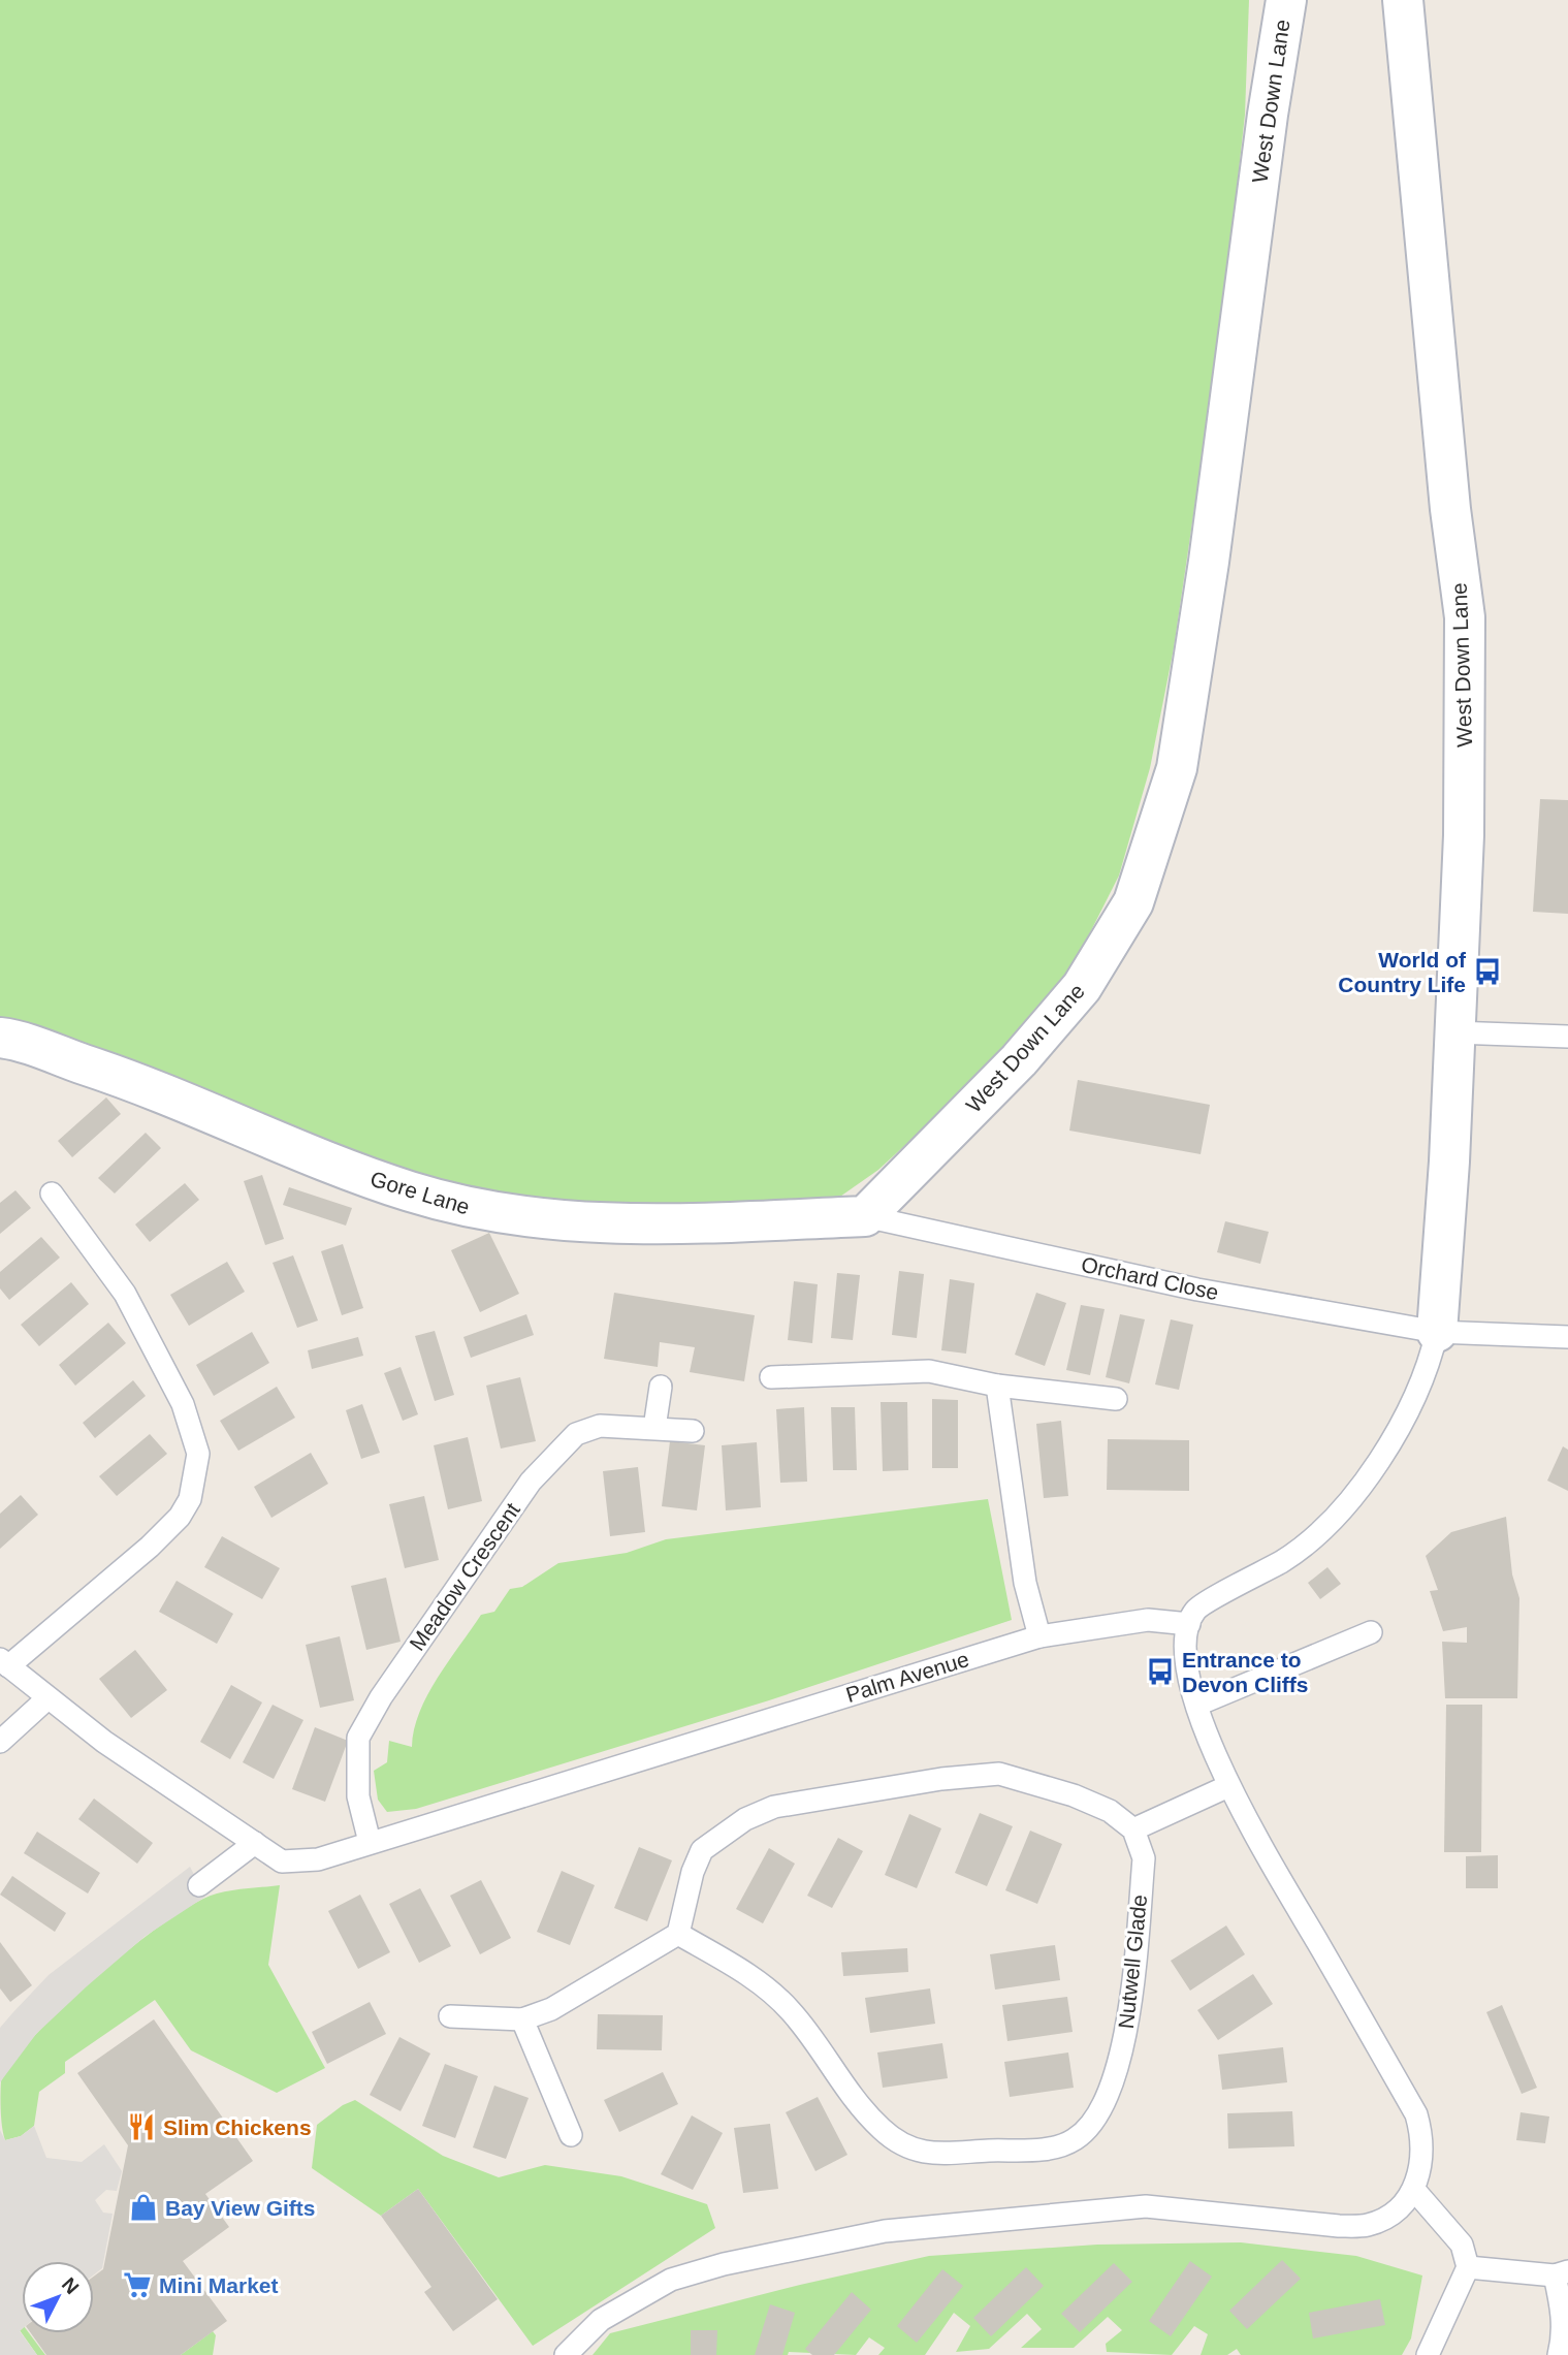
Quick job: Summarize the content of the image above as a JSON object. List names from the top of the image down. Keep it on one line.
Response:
{"streets":{"street":["West Down Lane","Gore Lane"],"lane":["Orchard Close","Meadow Crescent","Palm Avenue","Nutwell Glade"]},"crossings":[["West Down Lane","Gore Lane"],["West Down Lane","Orchard Close"],["Gore Lane","Orchard Close"],["Meadow Crescent","Palm Avenue"]],"places":{"bus stop":["World of Country Life","Entrance to Devon Cliffs"],"restaurant":["Slim Chickens"],"shop":["Bay View Gifts"],"supermarket":["Mini Market"]},"north":"top right"}
